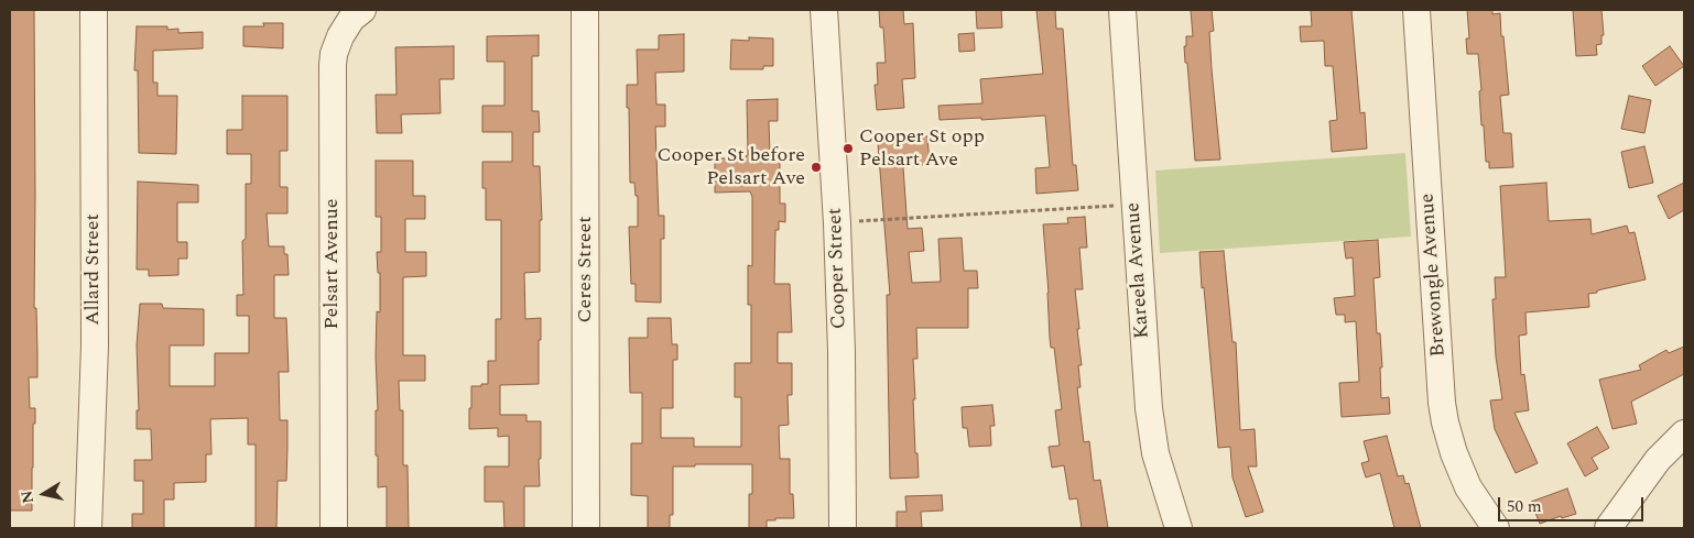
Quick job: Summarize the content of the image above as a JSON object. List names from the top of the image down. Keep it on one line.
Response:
{"streets":{"street":["Pelsart Avenue","Cooper Street","Allard Street","Ceres Street","Kareela Avenue","Brewongle Avenue"]},"places":["Cooper St opp Pelsart Ave","Cooper St before Pelsart Ave"],"scale_bar":"50 m","north":"left"}
